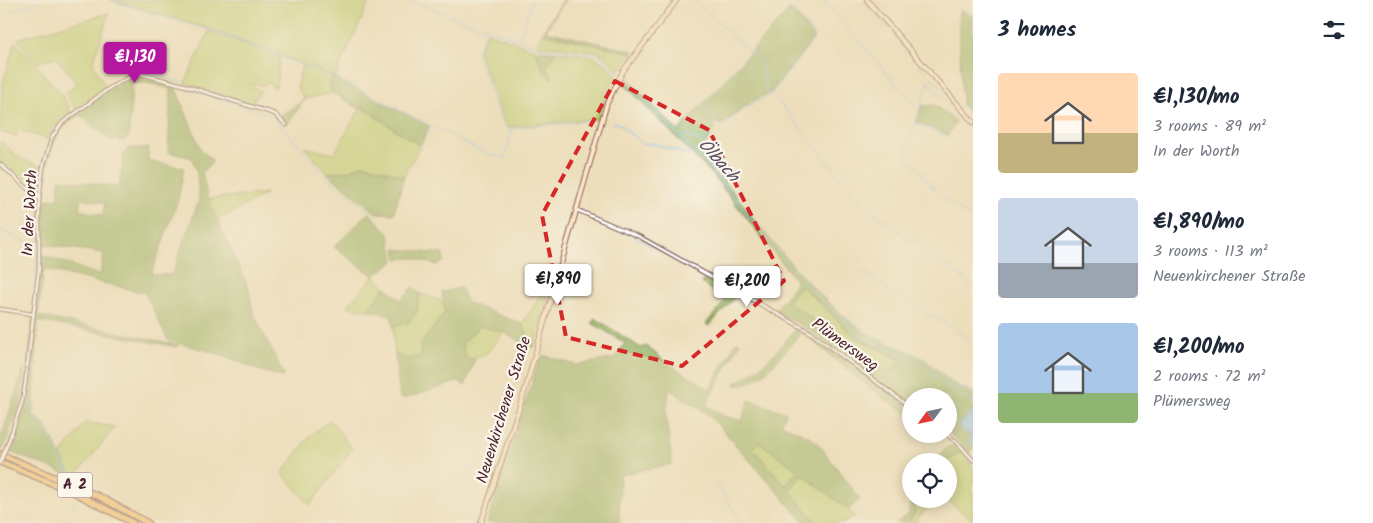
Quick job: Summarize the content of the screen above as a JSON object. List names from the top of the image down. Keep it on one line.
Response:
{"streets":{"highway":["A 2"],"main road":["Neuenkirchener Straße"],"street":["In der Worth","Plümersweg"]},"crossings":[["In der Worth","A 2"],["Plümersweg","Neuenkirchener Straße"]],"water":["Ölbach"],"north":"bottom left","page":{"heading":"3 homes","price":["€1,130","€1,890","€1,200"],"list":[{"name":"€1,130/mo","note":"3 rooms · 89 m² · In der Worth"},{"name":"€1,890/mo","note":"3 rooms · 113 m² · Neuenkirchener Straße"},{"name":"€1,200/mo","note":"2 rooms · 72 m² · Plümersweg"}]}}
